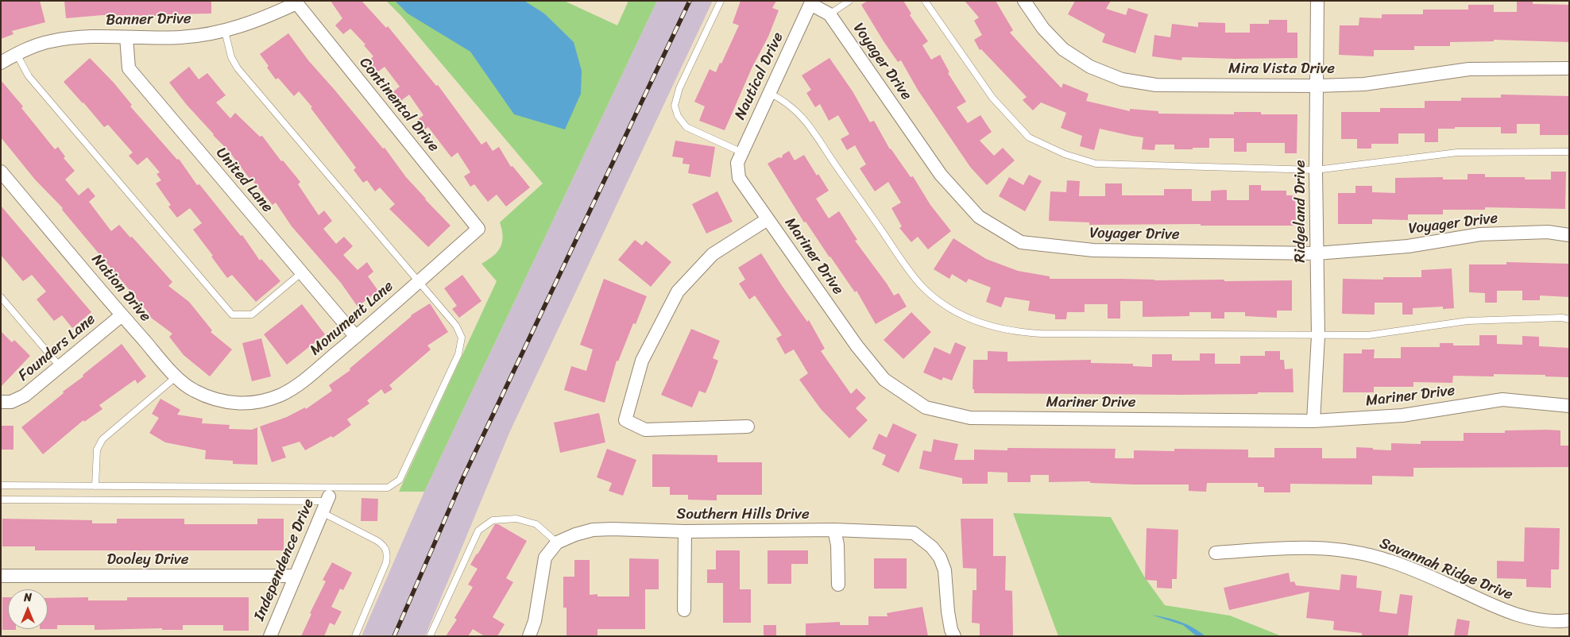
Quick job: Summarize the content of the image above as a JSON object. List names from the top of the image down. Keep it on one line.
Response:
{"streets":{"street":["Banner Drive","Voyager Drive","Mira Vista Drive","Nautical Drive","Continental Drive","United Lane","Ridgeland Drive","Mariner Drive","Nation Drive","Monument Lane","Founders Lane","Southern Hills Drive","Dooley Drive","Independence Drive","Savannah Ridge Drive"]},"crossings":[["Banner Drive","Continental Drive"],["Banner Drive","United Lane"],["Voyager Drive","Nautical Drive"],["Voyager Drive","Ridgeland Drive"],["Mira Vista Drive","Ridgeland Drive"],["Nautical Drive","Mariner Drive"],["Continental Drive","Monument Lane"],["United Lane","Monument Lane"],["Ridgeland Drive","Mariner Drive"],["Nation Drive","Monument Lane"],["Nation Drive","Founders Lane"],["Dooley Drive","Independence Drive"]],"north":"top"}
